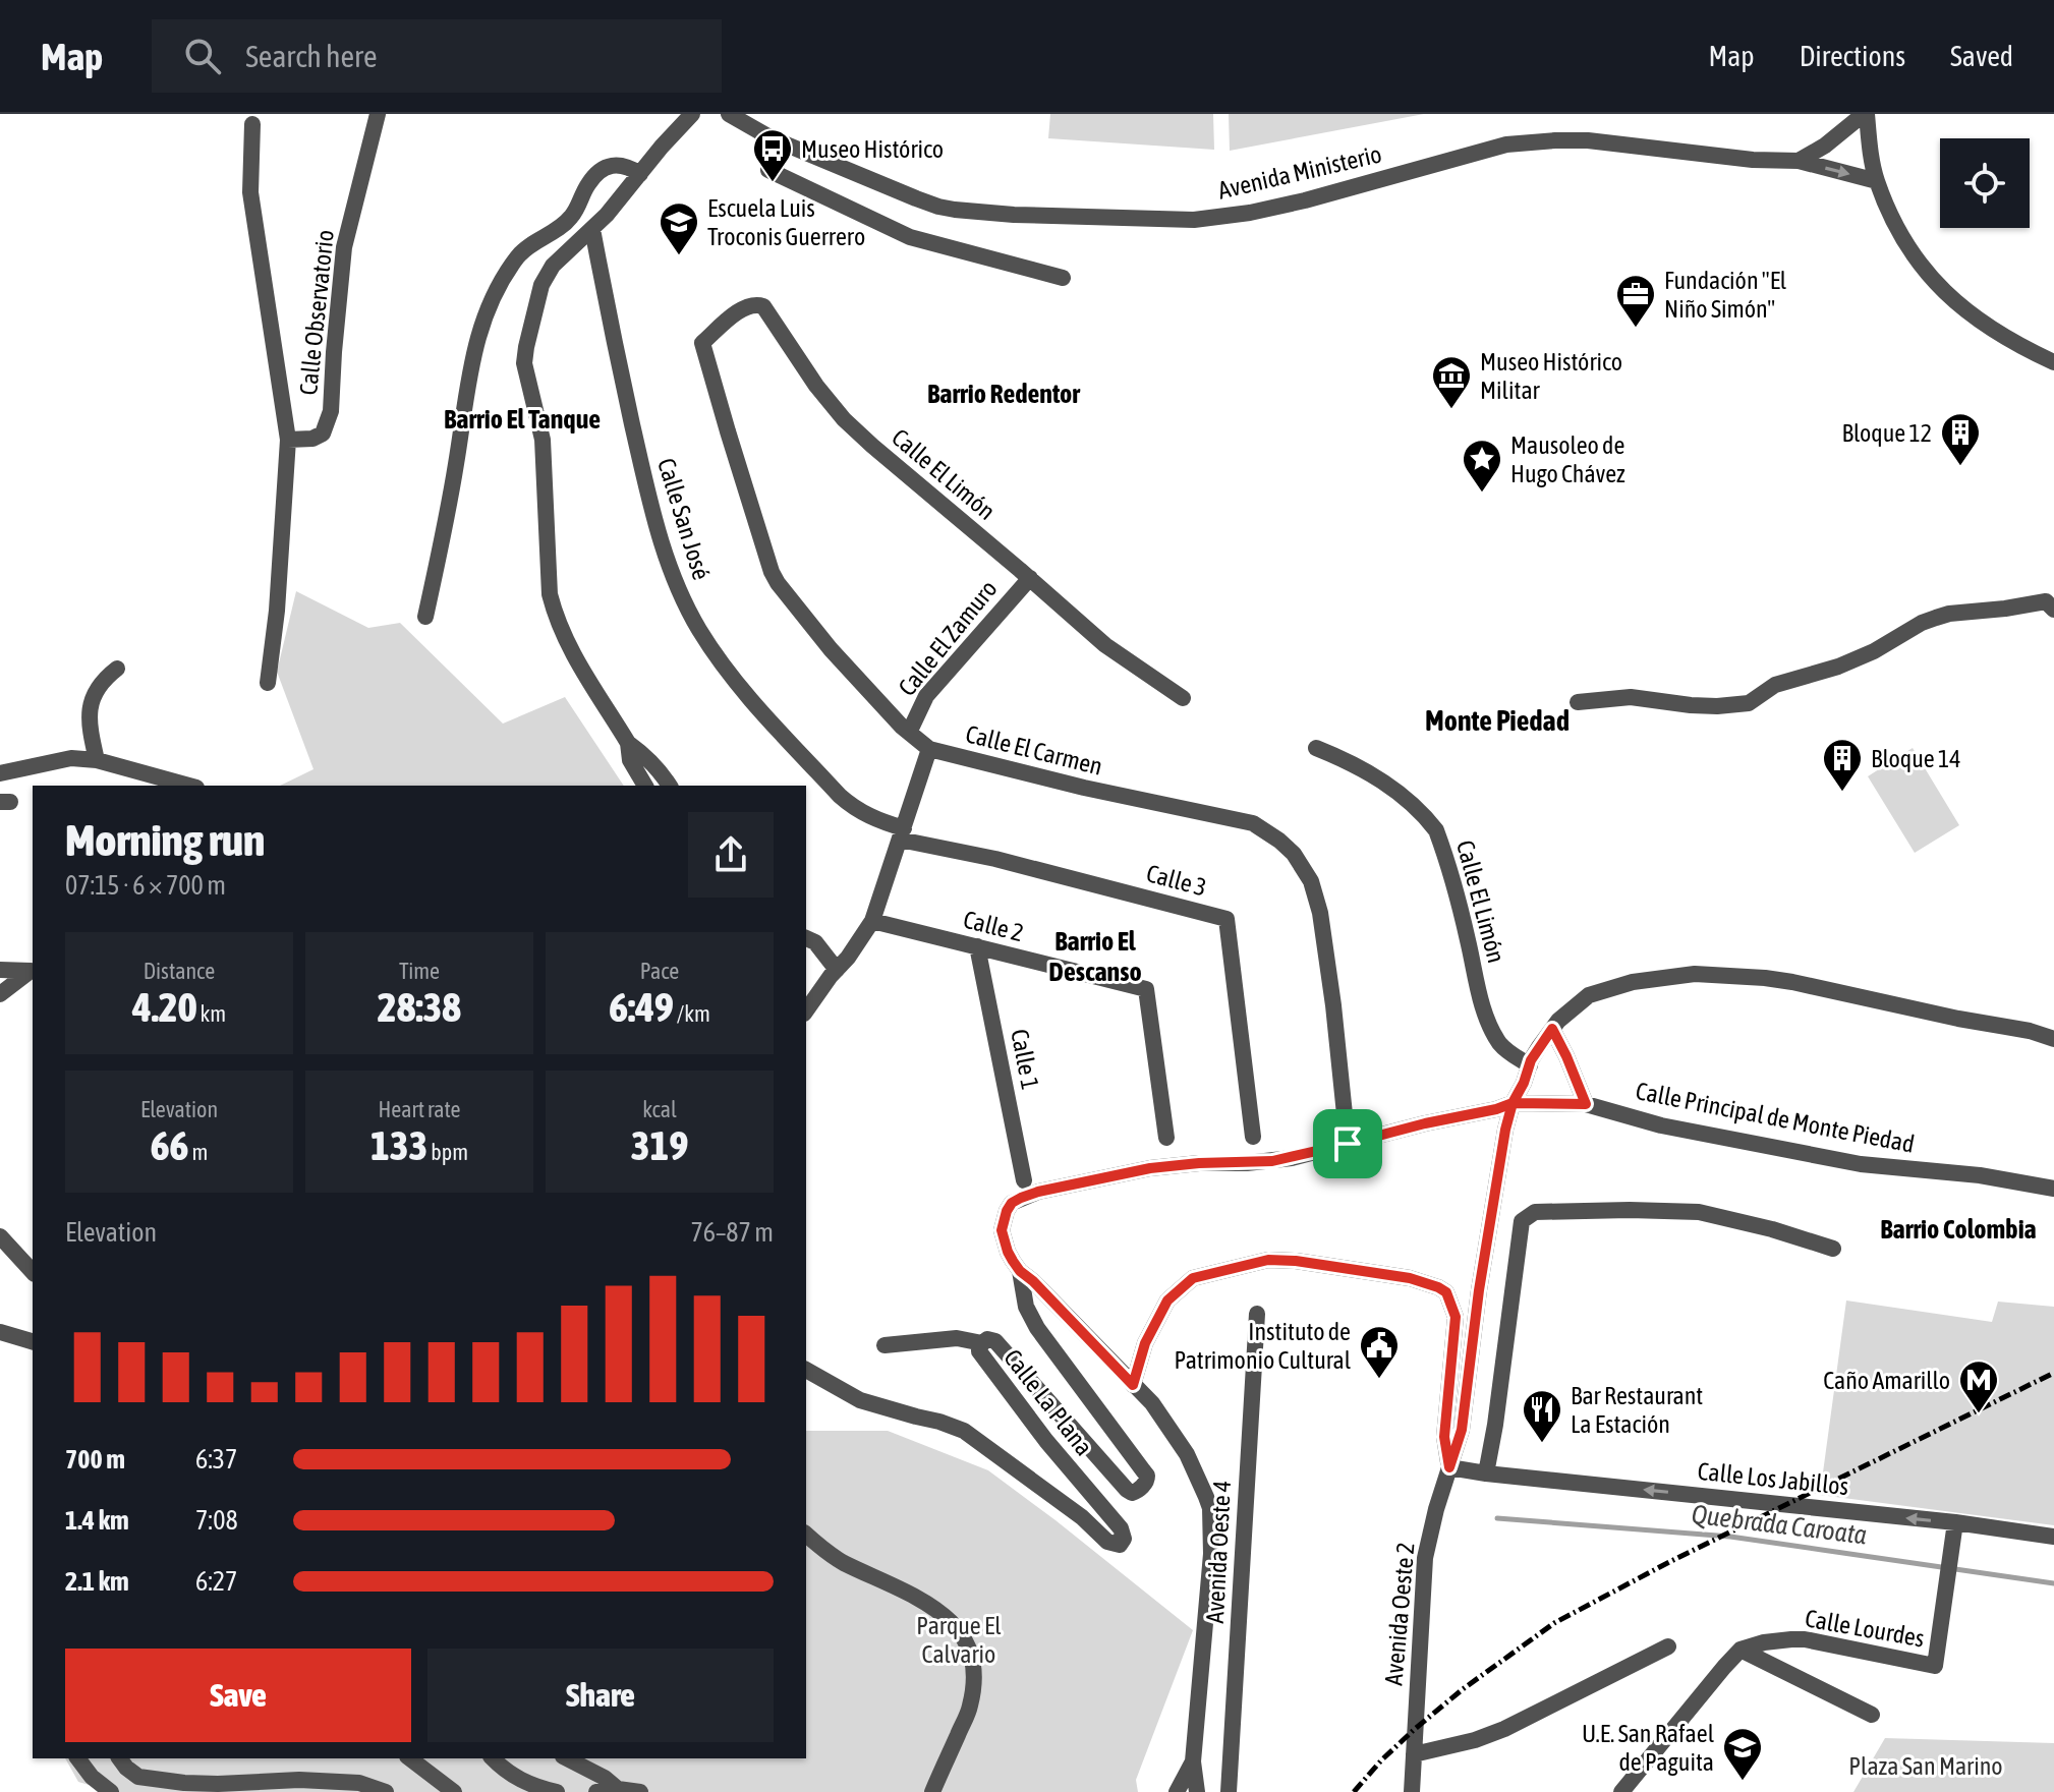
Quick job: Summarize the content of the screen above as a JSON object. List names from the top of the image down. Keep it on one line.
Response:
{"streets":{"street":["Avenida Ministerio","Calle Observatorio","Calle El Limón","Calle San José","Calle El Zamuro","Calle El Carmen","Calle 3","Calle 2","Calle 1","Calle Principal de Monte Piedad","Calle La Plana","Calle Los Jabillos","Avenida Oeste 4","Avenida Oeste 2","Calle Lourdes"]},"crossings":[["Calle El Limón","Calle El Zamuro"],["Calle El Limón","Calle El Carmen"],["Calle San José","Calle 3"],["Calle El Zamuro","Calle El Carmen"],["Calle El Carmen","Calle Principal de Monte Piedad"],["Calle 2","Calle 1"],["Calle Principal de Monte Piedad","Calle La Plana"],["Calle Principal de Monte Piedad","Avenida Oeste 2"],["Calle Los Jabillos","Avenida Oeste 2"],["Calle Los Jabillos","Calle Lourdes"]],"one_way":["Calle Los Jabillos"],"districts":["Barrio Redentor","Barrio El Tanque","Monte Piedad","Barrio El Descanso","Barrio Colombia"],"water":["Quebrada Caroata"],"parks":["Parque El Calvario","Plaza San Marino"],"places":{"bus stop":["Museo Histórico"],"school or university":["Escuela Luis Troconis Guerrero","U.E. San Rafael de Paguita"],"office":["Fundación \"El Niño Simón\""],"museum":["Museo Histórico Militar"],"building":["Bloque 12","Bloque 14"],"place":["Mausoleo de Hugo Chávez"],"public building":["Instituto de Patrimonio Cultural"],"metro station":["Caño Amarillo"],"restaurant":["Bar Restaurant La Estación"]},"page":{"header":"Map","search":"Search here","nav":["Map","Directions","Saved"],"heading":["Morning run","07:15 · 6 × 700 m"],"stats":[["Distance","4.20 km"],["Time","28:38"],["Pace","6:49 /km"],["Elevation","66 m"],["Heart rate","133 bpm"],["kcal","319"]],"chart":["Elevation","76–87 m"],"list":[{"name":"700 m","note":"6:37"},{"name":"1.4 km","note":"7:08"},{"name":"2.1 km","note":"6:27"}],"buttons":["Save","Share"]}}
